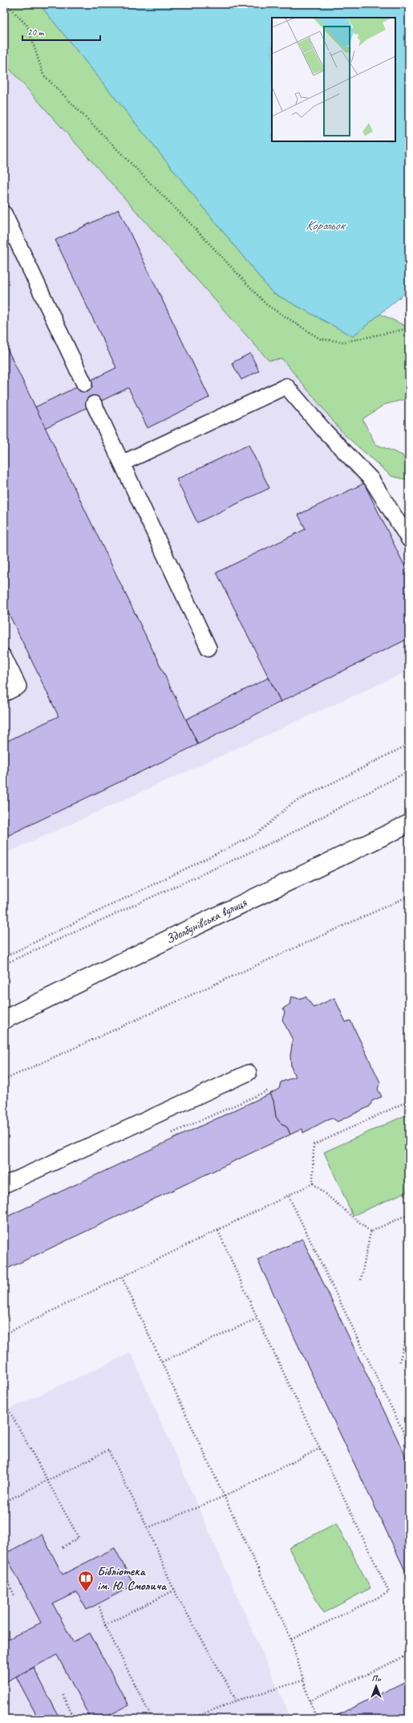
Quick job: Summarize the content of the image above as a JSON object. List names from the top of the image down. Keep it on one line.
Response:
{"streets":{"street":["Здолбунівська вулиця"]},"water":["Корольок"],"places":{"library":["Бібліотека ім. Ю. Смолича"]},"scale_bar":"20 m","north":"top"}
